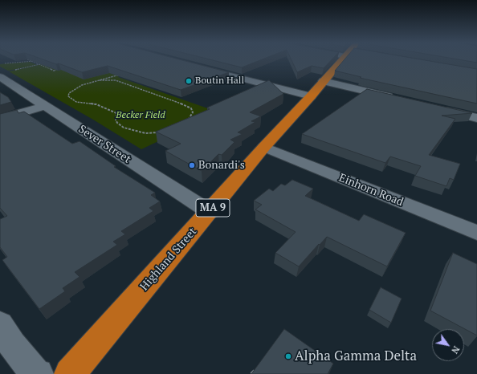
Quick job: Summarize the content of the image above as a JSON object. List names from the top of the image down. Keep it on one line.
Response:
{"streets":{"highway":["MA 9","Highland Street"],"street":["Sever Street","Einhorn Road"]},"crossings":[["Sever Street","Highland Street"],["Einhorn Road","Highland Street"]],"parks":["Becker Field"],"places":["Boutin Hall","Bonardi's","Alpha Gamma Delta"],"north":"bottom right"}
